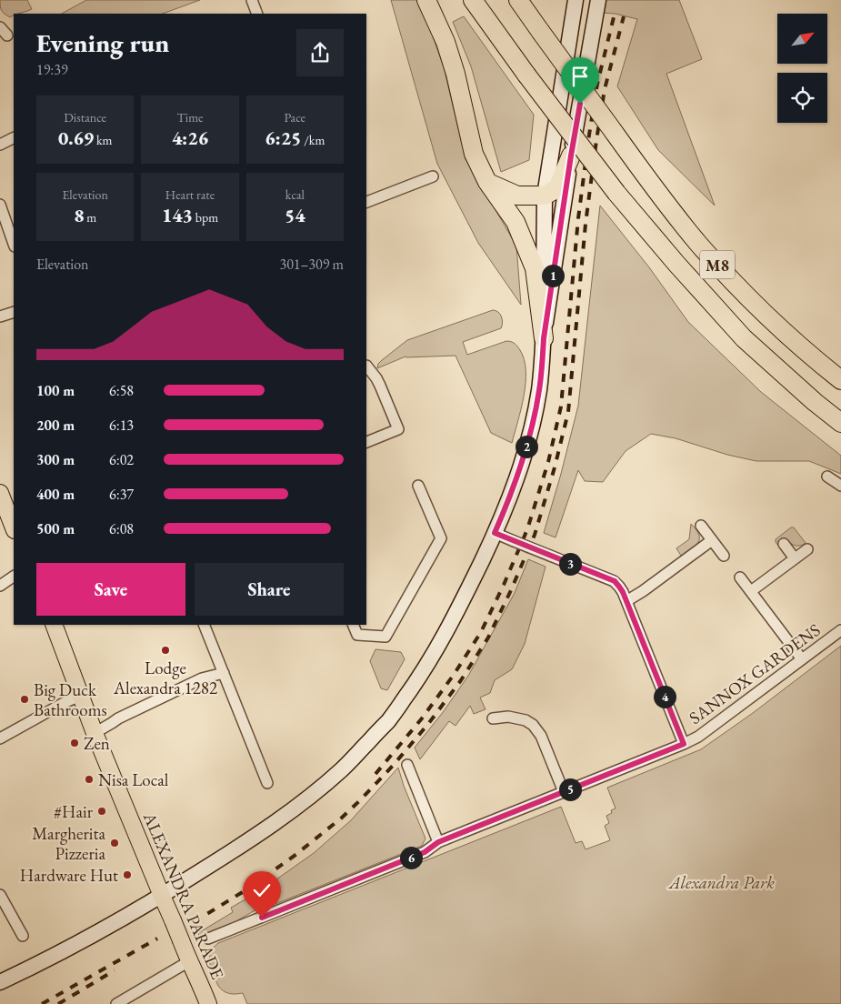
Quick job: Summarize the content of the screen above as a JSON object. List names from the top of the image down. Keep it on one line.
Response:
{"streets":{"highway":["M8"],"main road":["ALEXANDRA PARADE"],"street":["SANNOX GARDENS"]},"parks":["Alexandra Park"],"places":["Lodge Alexandra 1282","Big Duck Bathrooms","Zen","Nisa Local","#Hair","Margherita Pizzeria","Hardware Hut"],"north":"top right","page":{"heading":["Evening run","19:39"],"stats":[["Distance","0.69 km"],["Time","4:26"],["Pace","6:25 /km"],["Elevation","8 m"],["Heart rate","143 bpm"],["kcal","54"]],"chart":["Elevation","301–309 m"],"pins":["1","2","3","4","5","6"],"list":[{"name":"100 m","note":"6:58"},{"name":"200 m","note":"6:13"},{"name":"300 m","note":"6:02"},{"name":"400 m","note":"6:37"},{"name":"500 m","note":"6:08"}],"buttons":["Save","Share"]}}
